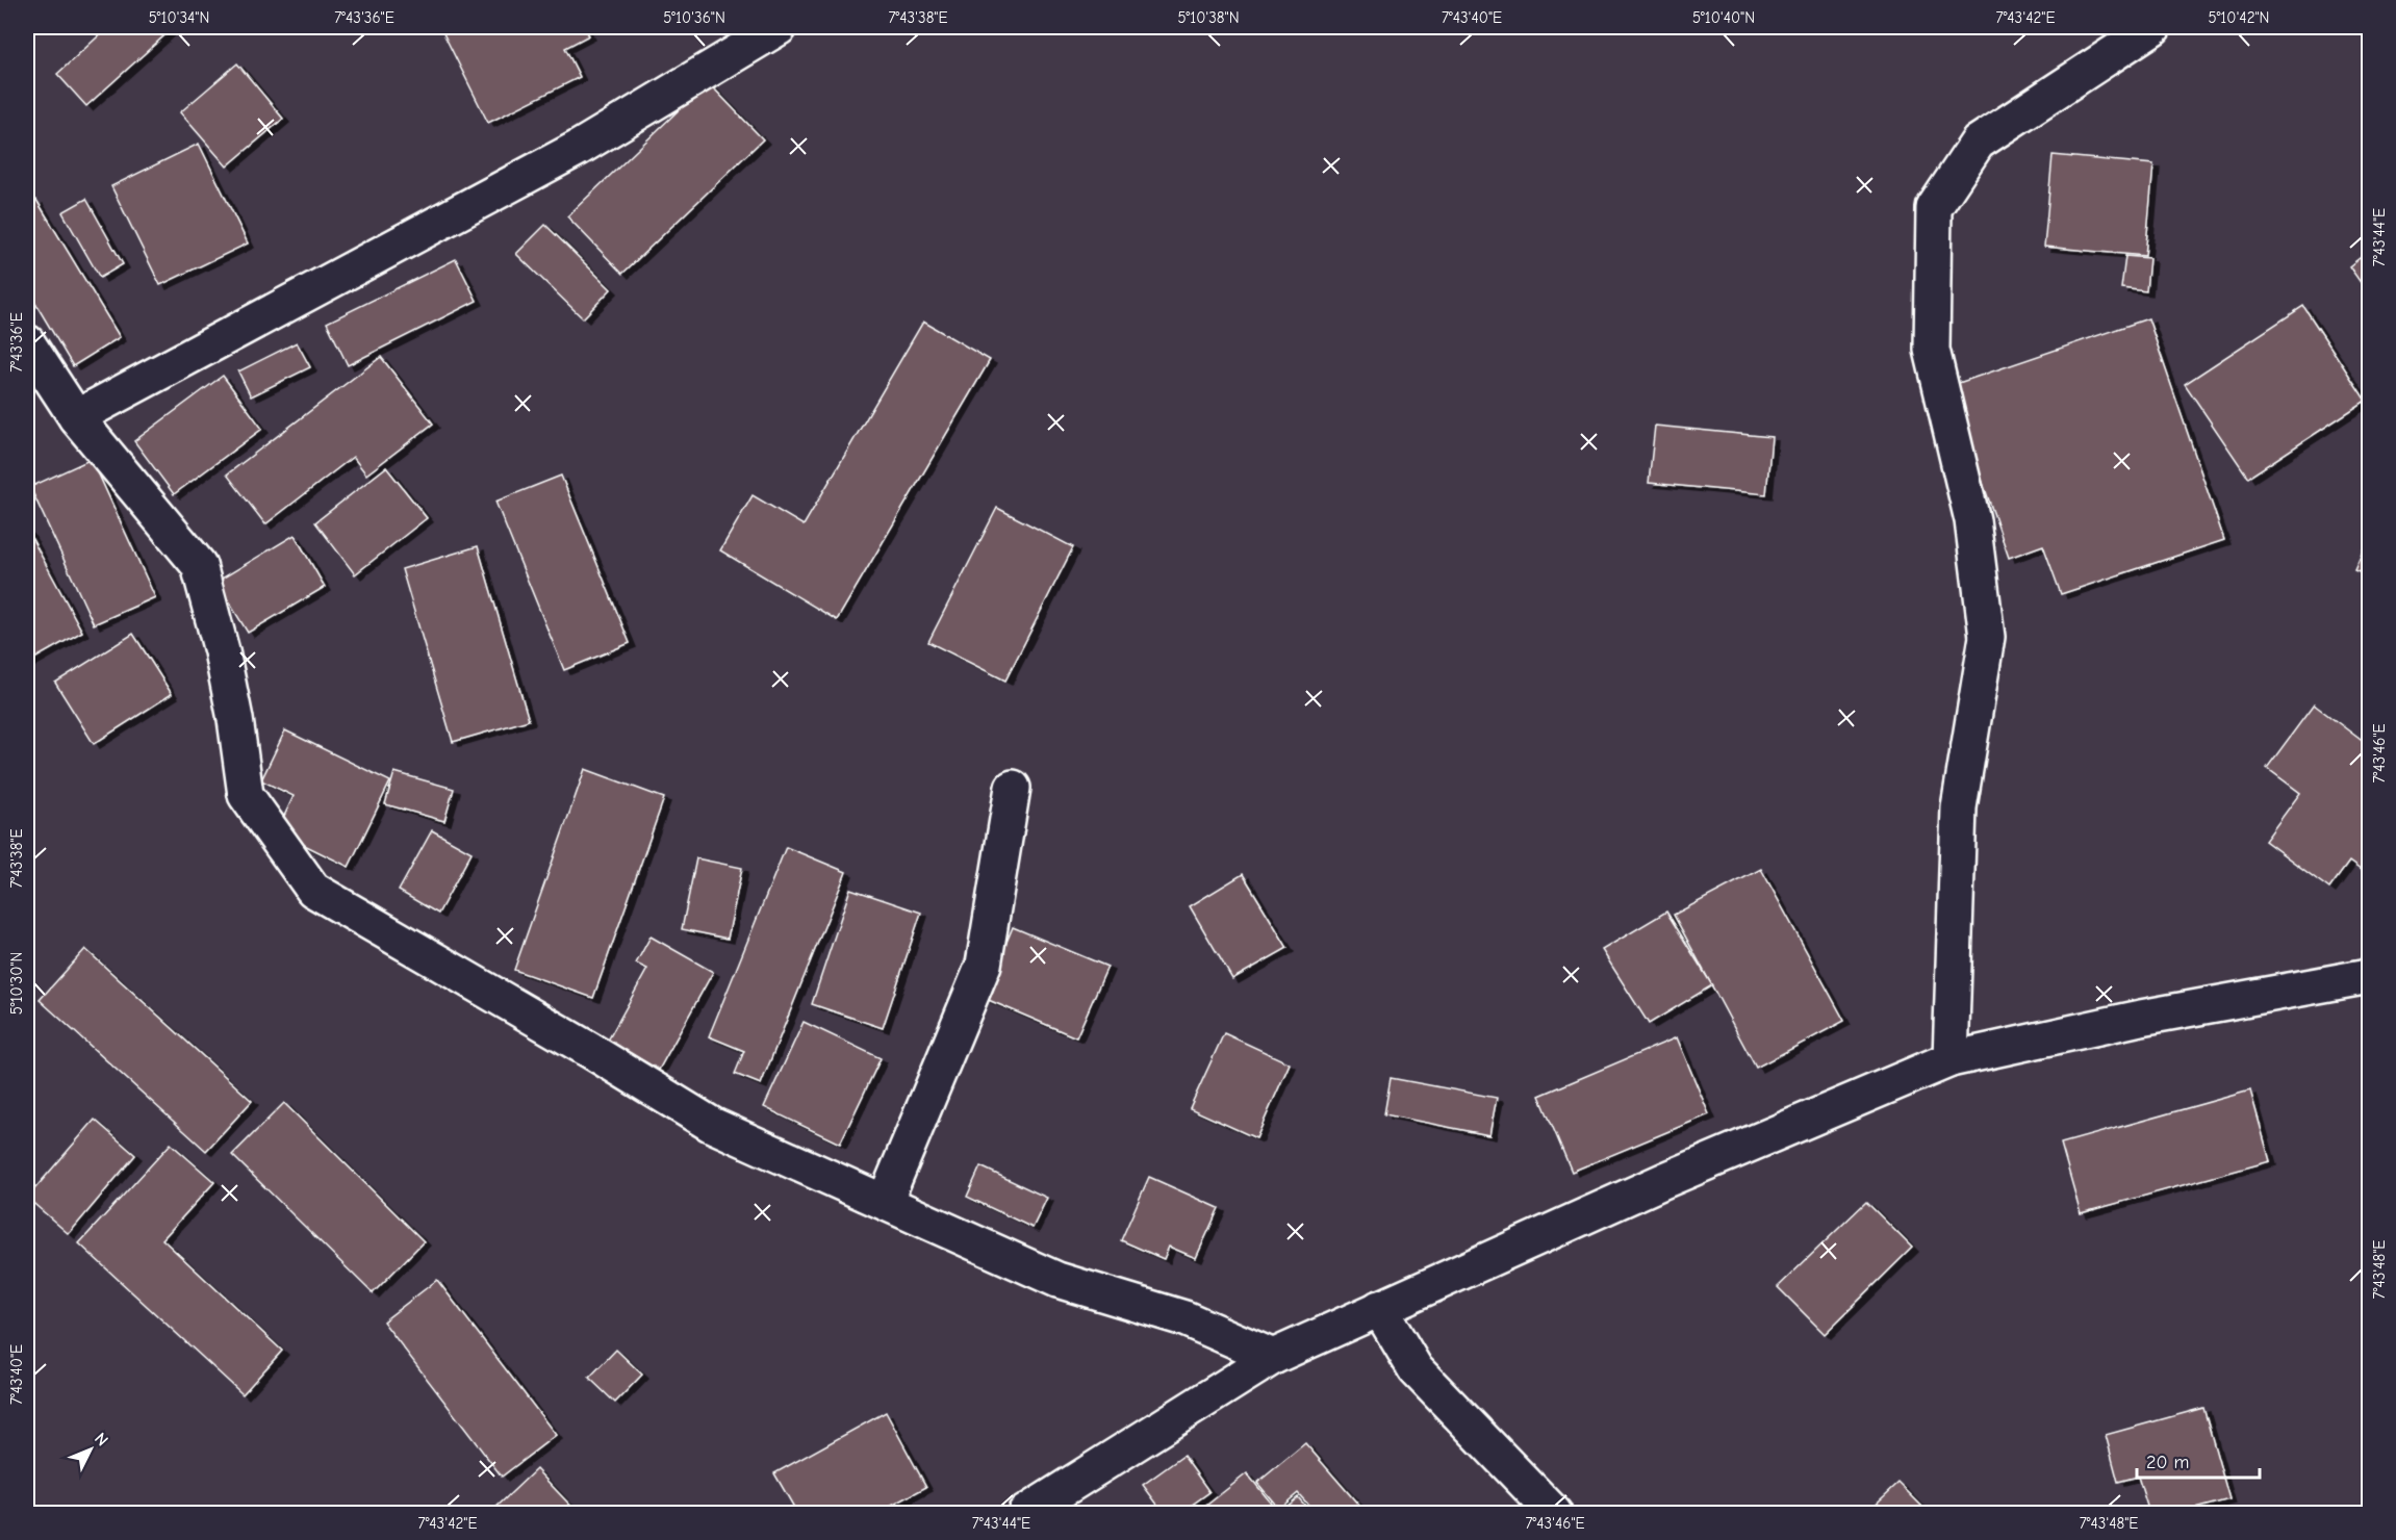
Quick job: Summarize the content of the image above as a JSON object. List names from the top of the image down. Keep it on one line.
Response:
{"scale_bar":"20 m","north":"top right","coordinates":["5°10'34\"N","7°43'36\"E","5°10'36\"N","7°43'38\"E","5°10'38\"N","7°43'40\"E","5°10'40\"N","7°43'42\"E","5°10'42\"N","7°43'44\"E","7°43'46\"E","5°10'30\"N","7°43'48\"E"]}
